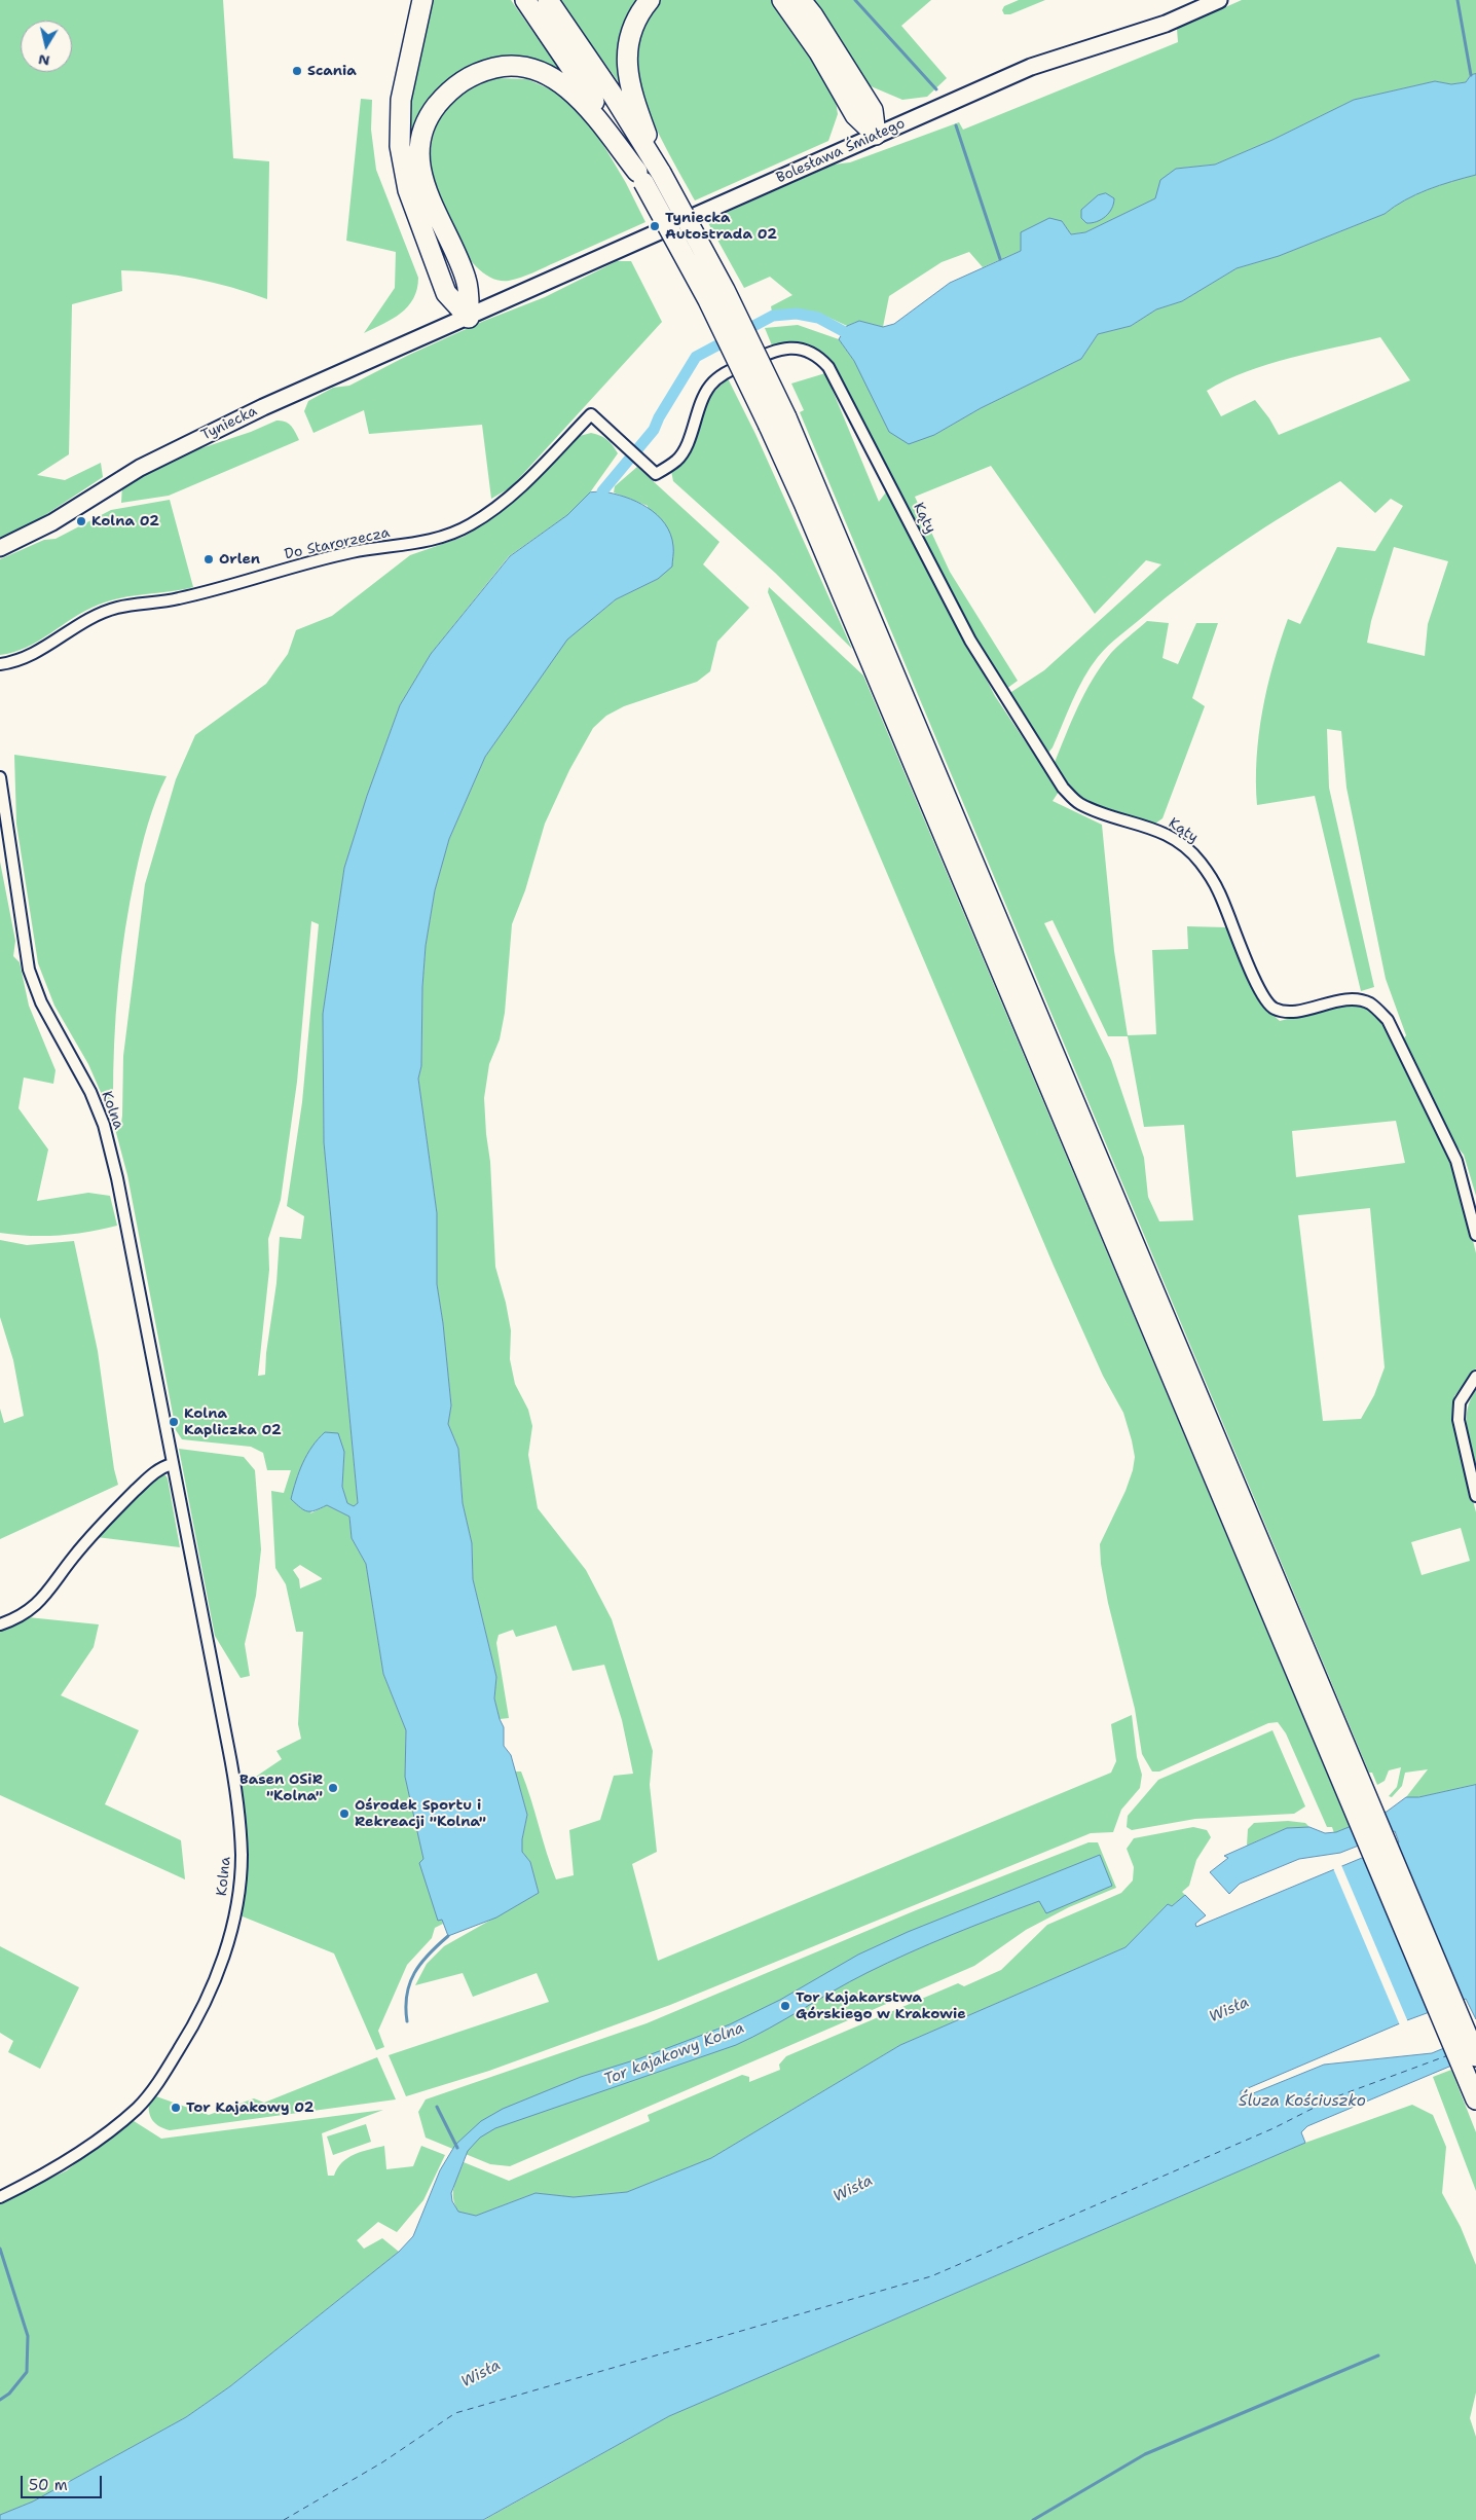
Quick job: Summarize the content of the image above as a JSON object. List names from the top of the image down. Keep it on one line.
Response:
{"streets":{"street":["Bolesława Śmiałego","Tyniecka","Kąty","Do Starorzecza","Kolna"]},"crossings":[["Bolesława Śmiałego","Tyniecka"],["Kąty","Do Starorzecza"]],"water":["Wisła","Tor kajakowy Kolna","Śluza Kościuszko"],"places":["Scania","Tyniecka Autostrada 02","Kolna 02","Orlen","Kolna Kapliczka 02","Basen OSiR \"Kolna\"","Ośrodek Sportu i Rekreacji \"Kolna\"","Tor Kajakarstwa Górskiego w Krakowie","Tor Kajakowy 02"],"scale_bar":"50 m","north":"bottom"}
